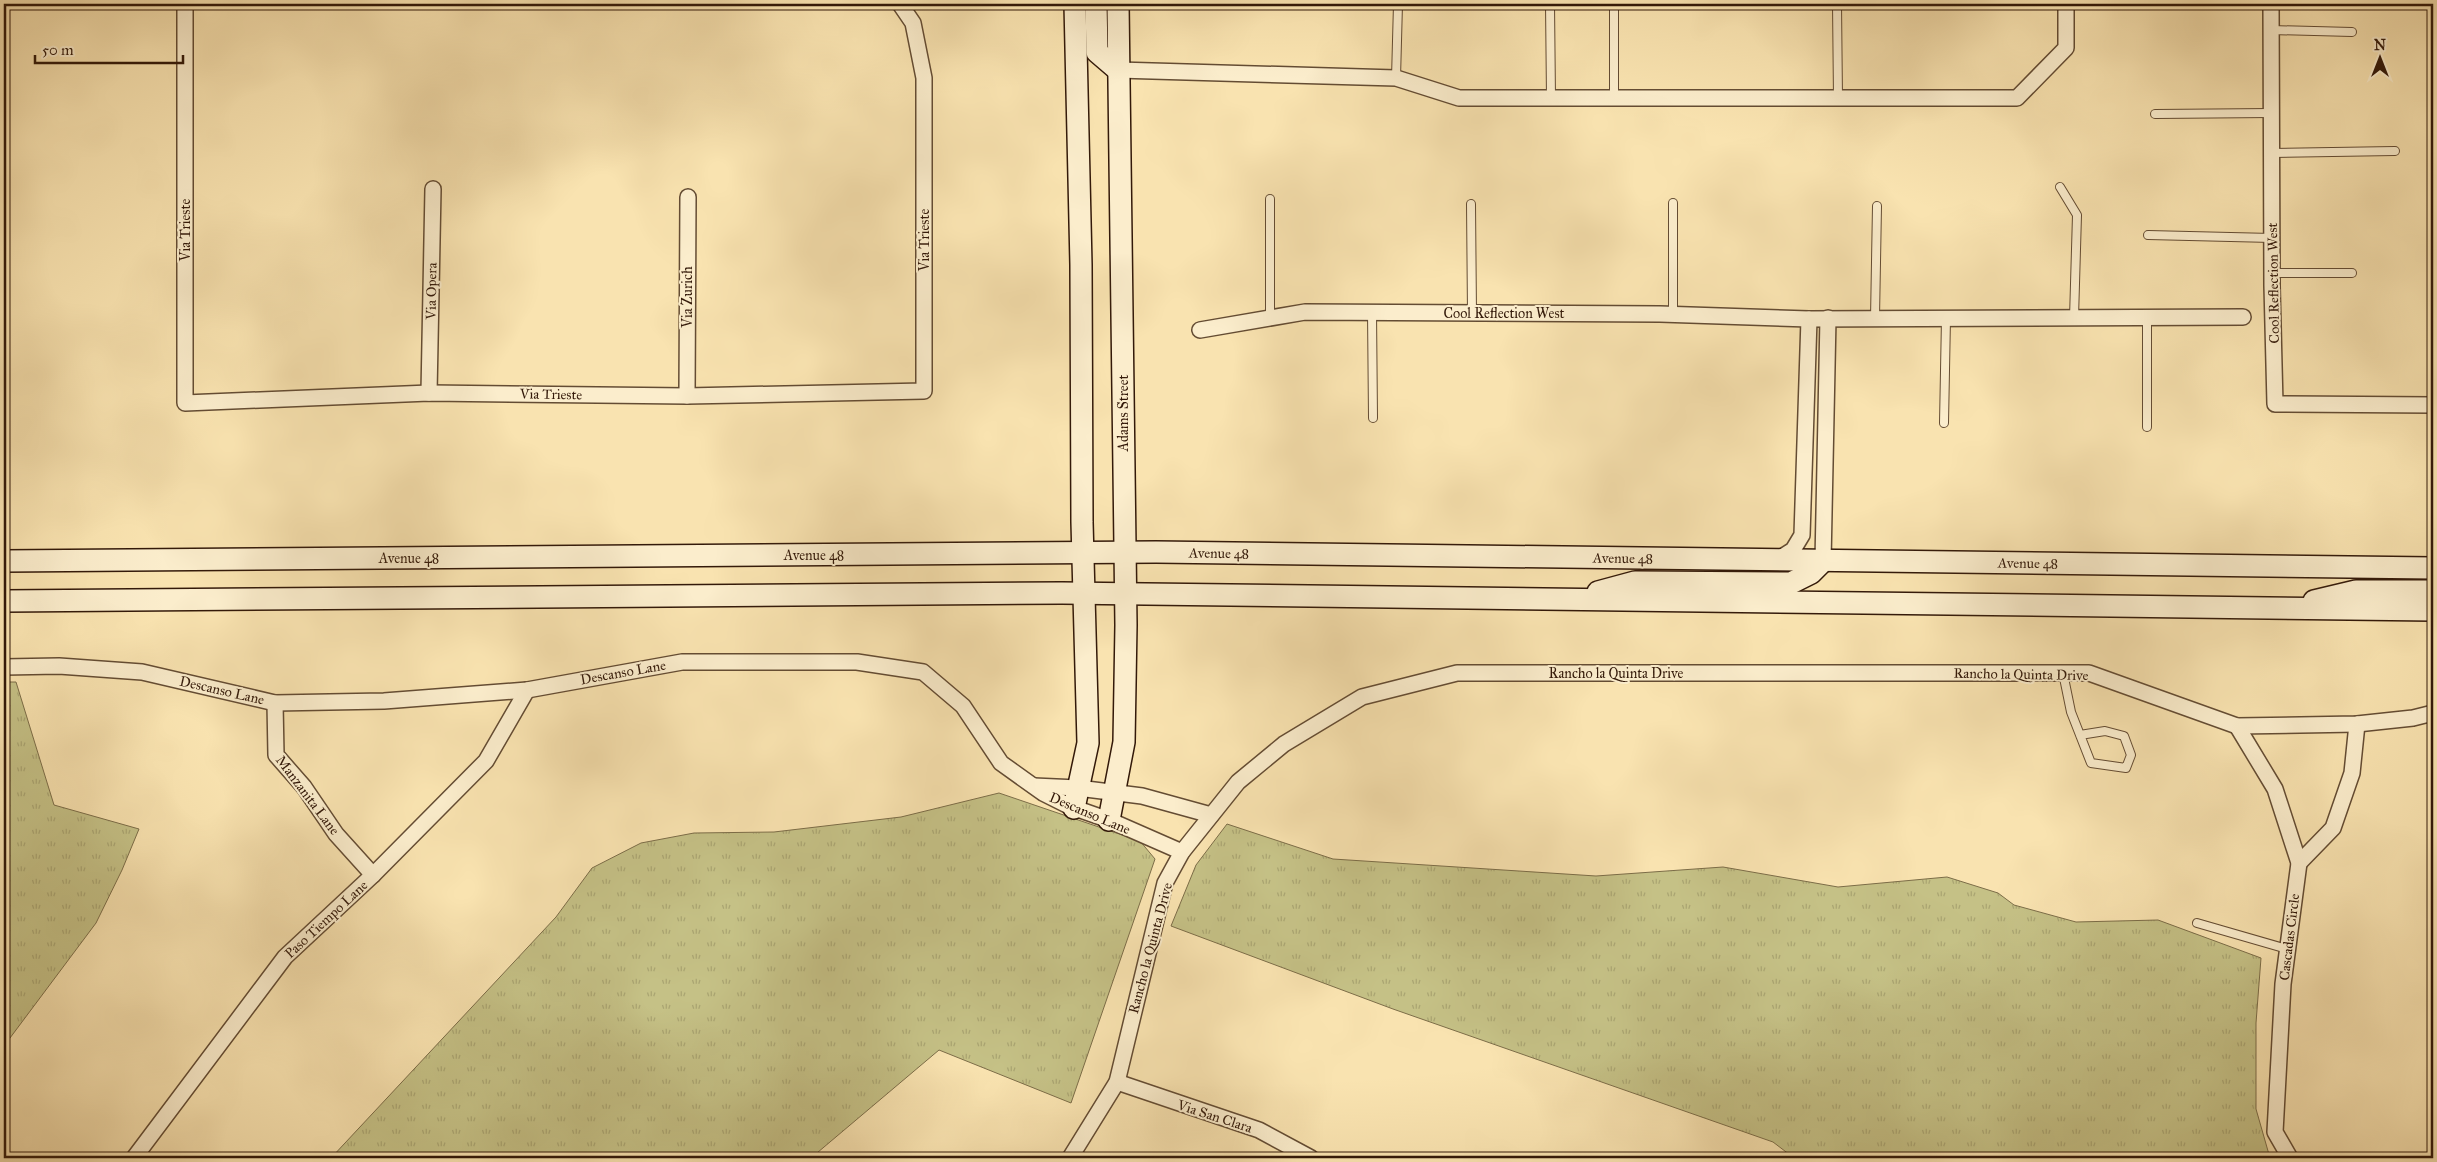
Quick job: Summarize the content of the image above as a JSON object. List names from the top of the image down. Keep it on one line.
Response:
{"streets":{"main road":["Adams Street","Avenue 48"],"street":["Via Trieste","Cool Reflection West","Via Opera","Via Zurich","Descanso Lane","Rancho la Quinta Drive","Manzanita Lane","Paso Tiempo Lane","Cascadas Circle","Via San Clara"]},"crossings":[["Via Trieste","Via Opera"],["Via Trieste","Via Zurich"],["Adams Street","Avenue 48"],["Adams Street","Descanso Lane"],["Descanso Lane","Rancho la Quinta Drive"],["Descanso Lane","Manzanita Lane"],["Descanso Lane","Paso Tiempo Lane"],["Rancho la Quinta Drive","Cascadas Circle"],["Rancho la Quinta Drive","Via San Clara"],["Manzanita Lane","Paso Tiempo Lane"]],"scale_bar":"50 m","north":"top"}
